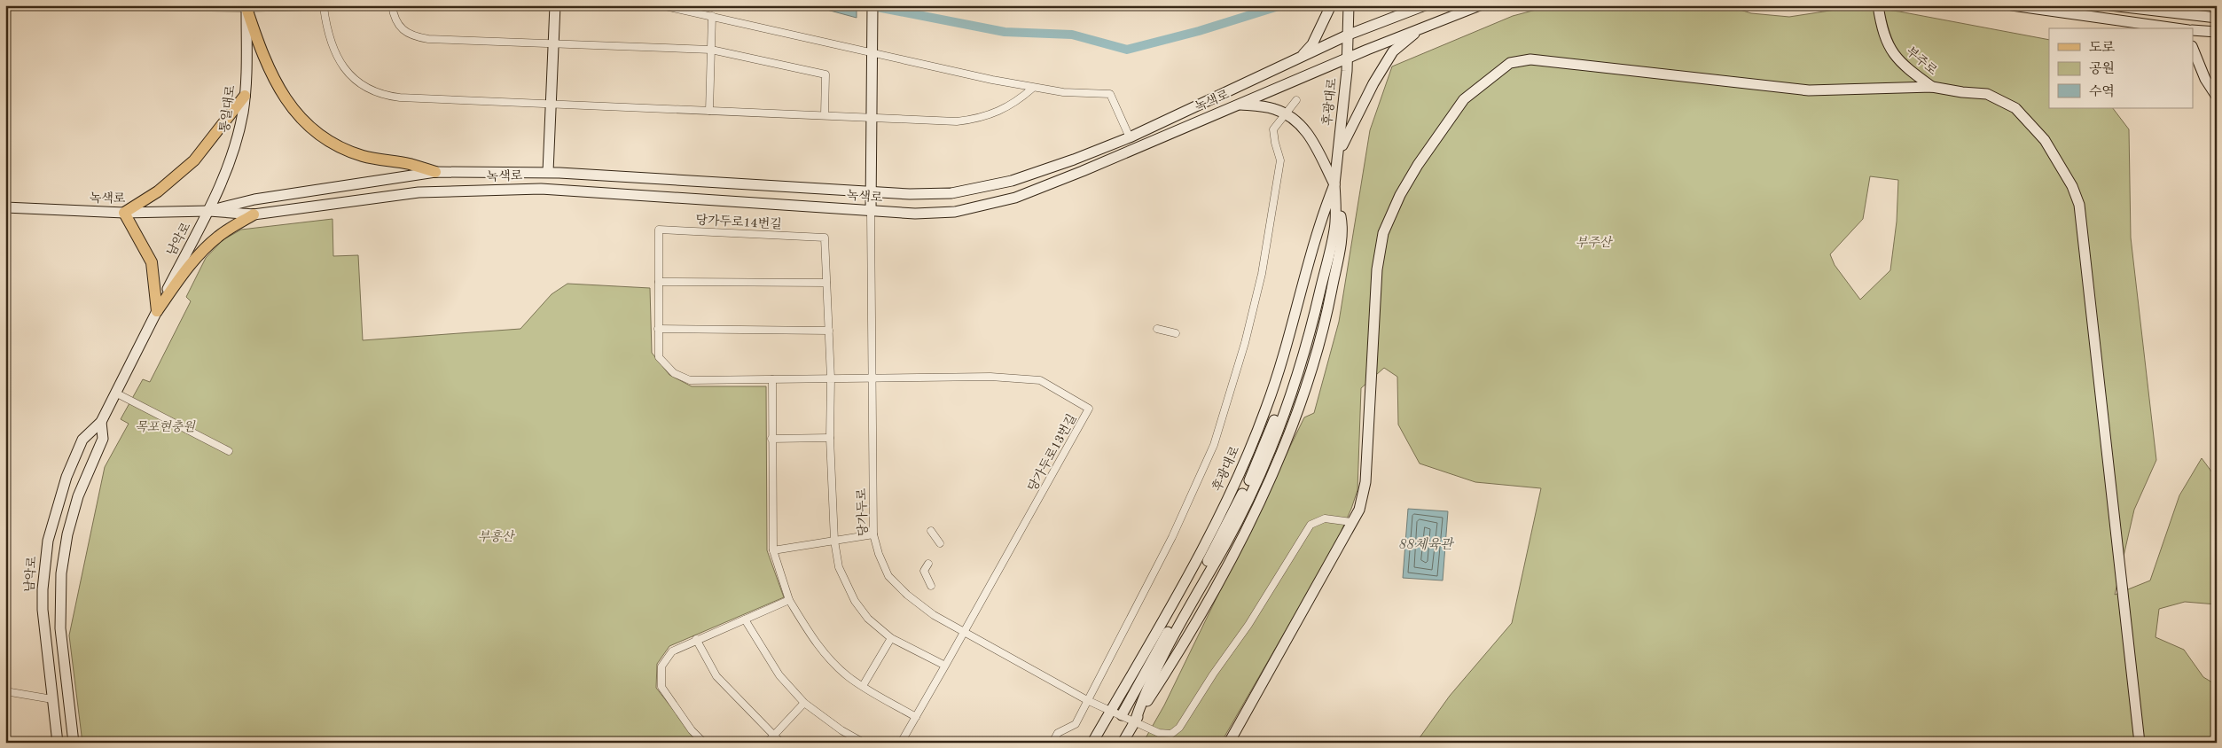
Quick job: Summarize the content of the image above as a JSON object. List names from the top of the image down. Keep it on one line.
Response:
{"streets":{"street":["부주로","녹색로","후광대로","통일대로","당가두로14번길","남악로","당가두로13번길","당가두로"]},"crossings":[["녹색로","후광대로"],["녹색로","통일대로"],["녹색로","남악로"],["녹색로","당가두로"],["후광대로","당가두로"],["통일대로","남악로"],["당가두로13번길","당가두로"]],"water":["88체육관"],"parks":["부주산","목포현충원","부흥산"],"legend":["도로","공원","수역"]}
